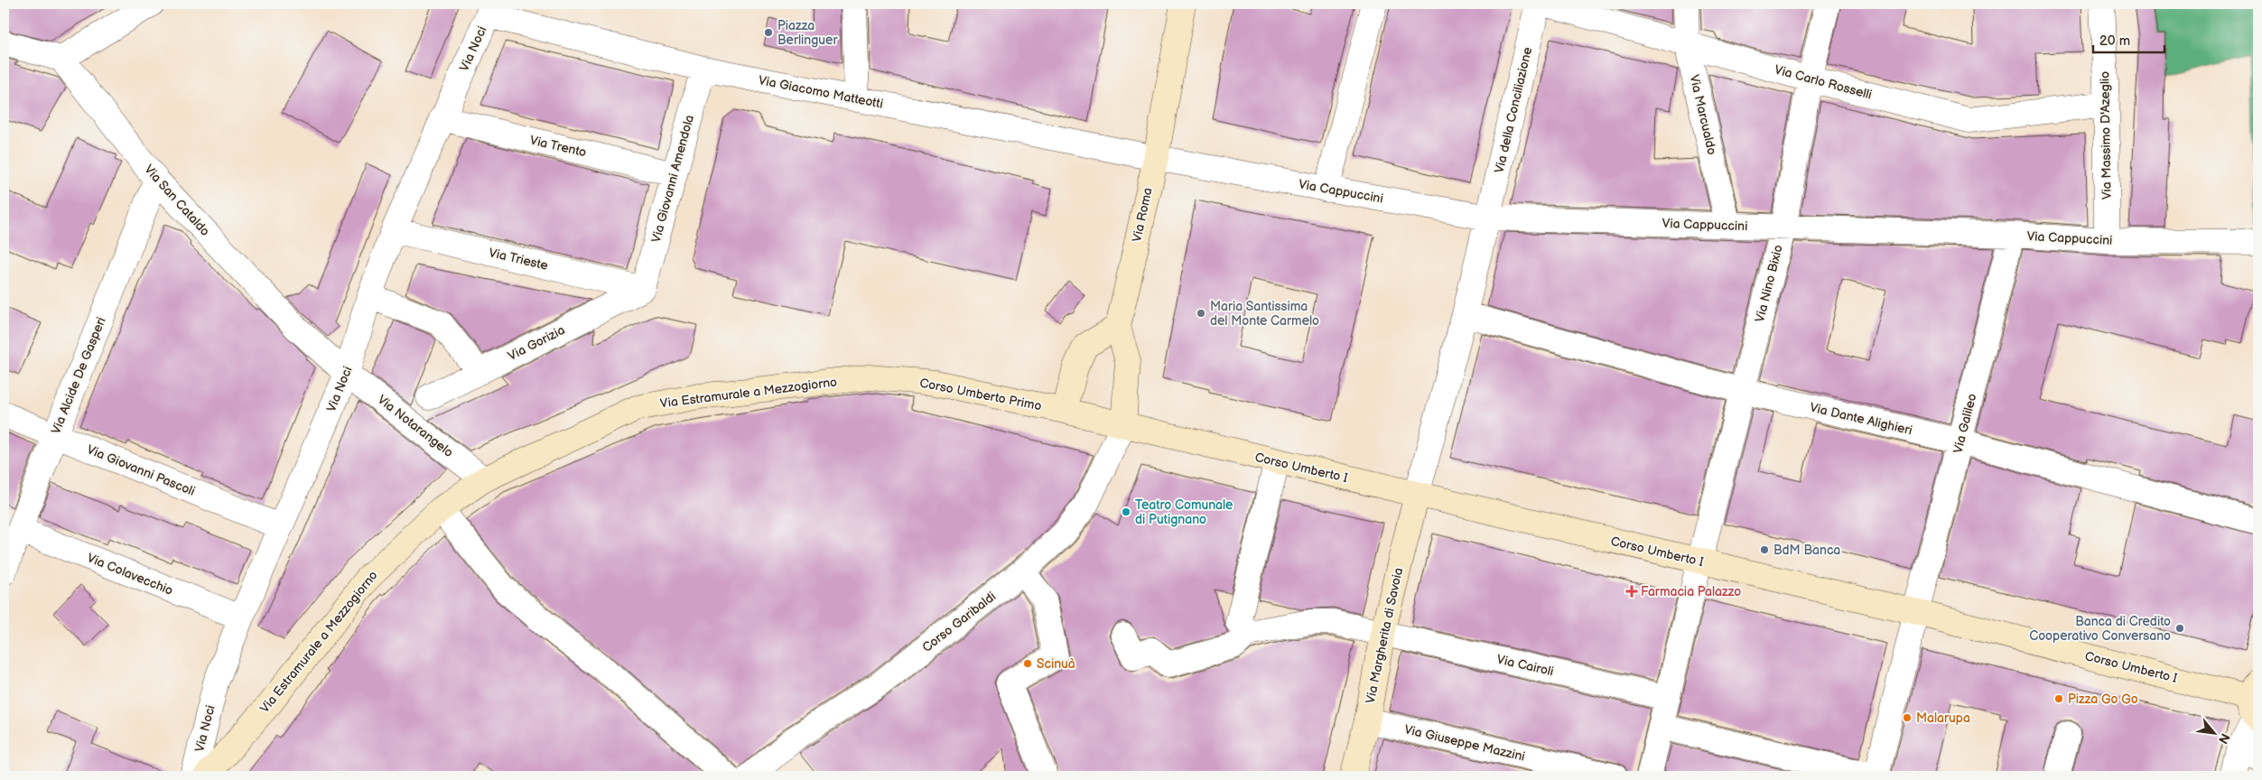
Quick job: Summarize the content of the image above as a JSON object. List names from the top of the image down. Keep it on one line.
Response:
{"streets":{"street":["Via Noci","Via Carlo Rosselli","Via Giacomo Matteotti","Via della Conciliazione","Via Marcualdo","Via Massimo D'Azeglio","Via Trento","Via Giovanni Amendola","Via Cappuccini","Via San Cataldo","Via Roma","Via Trieste","Via Nino Bixio","Via Gorizia","Via Alcide De Gasperi","Via Estramurale a Mezzogiorno","Corso Umberto Primo","Via Dante Alighieri","Via Galileo","Via Notarangelo","Corso Umberto I","Via Giovanni Pascoli","Via Colavecchio","Corso Garibaldi","Via Margherita di Savoia","Via Cairoli","Via Giuseppe Mazzini"]},"crossings":[["Via Noci","Via Giacomo Matteotti"],["Via Noci","Via Trento"],["Via Noci","Via San Cataldo"],["Via Noci","Via Trieste"],["Via Noci","Via Notarangelo"],["Via Noci","Via Giovanni Pascoli"],["Via Noci","Via Colavecchio"],["Via Carlo Rosselli","Via Marcualdo"],["Via Carlo Rosselli","Via Massimo D'Azeglio"],["Via Carlo Rosselli","Via Nino Bixio"],["Via Giacomo Matteotti","Via Giovanni Amendola"],["Via Giacomo Matteotti","Via Cappuccini"],["Via Giacomo Matteotti","Via Roma"],["Via della Conciliazione","Via Cappuccini"],["Via della Conciliazione","Via Dante Alighieri"],["Via della Conciliazione","Corso Umberto I"],["Via della Conciliazione","Via Margherita di Savoia"],["Via Marcualdo","Via Cappuccini"],["Via Massimo D'Azeglio","Via Cappuccini"],["Via Trento","Via Giovanni Amendola"],["Via Giovanni Amendola","Via Trieste"],["Via Giovanni Amendola","Via Gorizia"],["Via Cappuccini","Via Roma"],["Via Cappuccini","Via Nino Bixio"],["Via Cappuccini","Via Galileo"],["Via San Cataldo","Via Alcide De Gasperi"],["Via San Cataldo","Via Notarangelo"],["Via Roma","Corso Umberto I"],["Via Roma","Corso Garibaldi"],["Via Trieste","Via Gorizia"],["Via Nino Bixio","Via Dante Alighieri"],["Via Nino Bixio","Corso Umberto I"],["Via Nino Bixio","Via Cairoli"],["Via Alcide De Gasperi","Via Giovanni Pascoli"],["Via Alcide De Gasperi","Via Colavecchio"],["Via Estramurale a Mezzogiorno","Corso Umberto Primo"],["Via Estramurale a Mezzogiorno","Via Notarangelo"],["Corso Umberto Primo","Corso Umberto I"],["Via Dante Alighieri","Via Galileo"],["Via Galileo","Corso Umberto I"],["Corso Umberto I","Corso Garibaldi"],["Corso Umberto I","Via Margherita di Savoia"],["Via Margherita di Savoia","Via Cairoli"],["Via Margherita di Savoia","Via Giuseppe Mazzini"]],"places":{"other":["Piazza Berlinguer","Maria Santissima del Monte Carmelo","Teatro Comunale di Putignano","BdM Banca","Banca di Credito Cooperativo Conversano","Scinuà","Pizza Go Go","Malarupa"],"health":["Farmacia Palazzo"]},"scale_bar":"20 m","north":"bottom right"}
